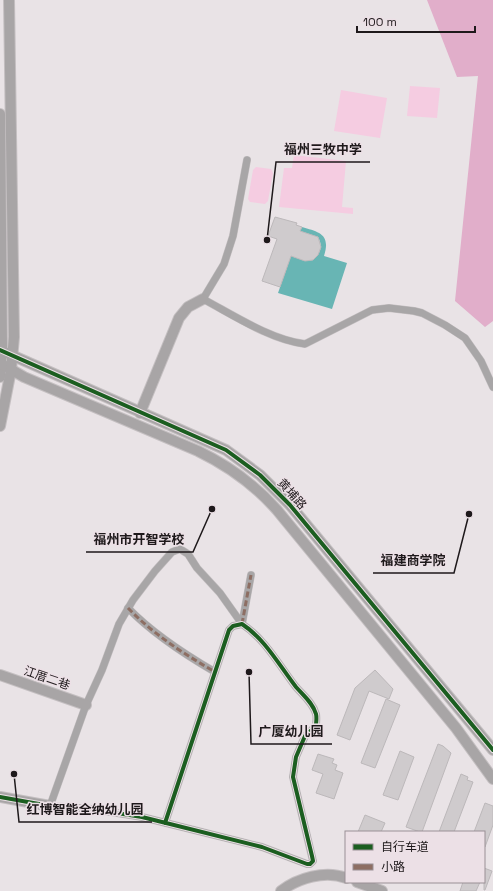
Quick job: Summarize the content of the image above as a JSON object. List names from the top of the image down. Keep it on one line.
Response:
{"streets":{"main road":["黄埔路","江厝二巷"]},"places":["福州三牧中学","福州市开智学校","福建商学院","广厦幼儿园","红博智能全纳幼儿园"],"legend":["自行车道","小路"],"scale_bar":"100 m"}
